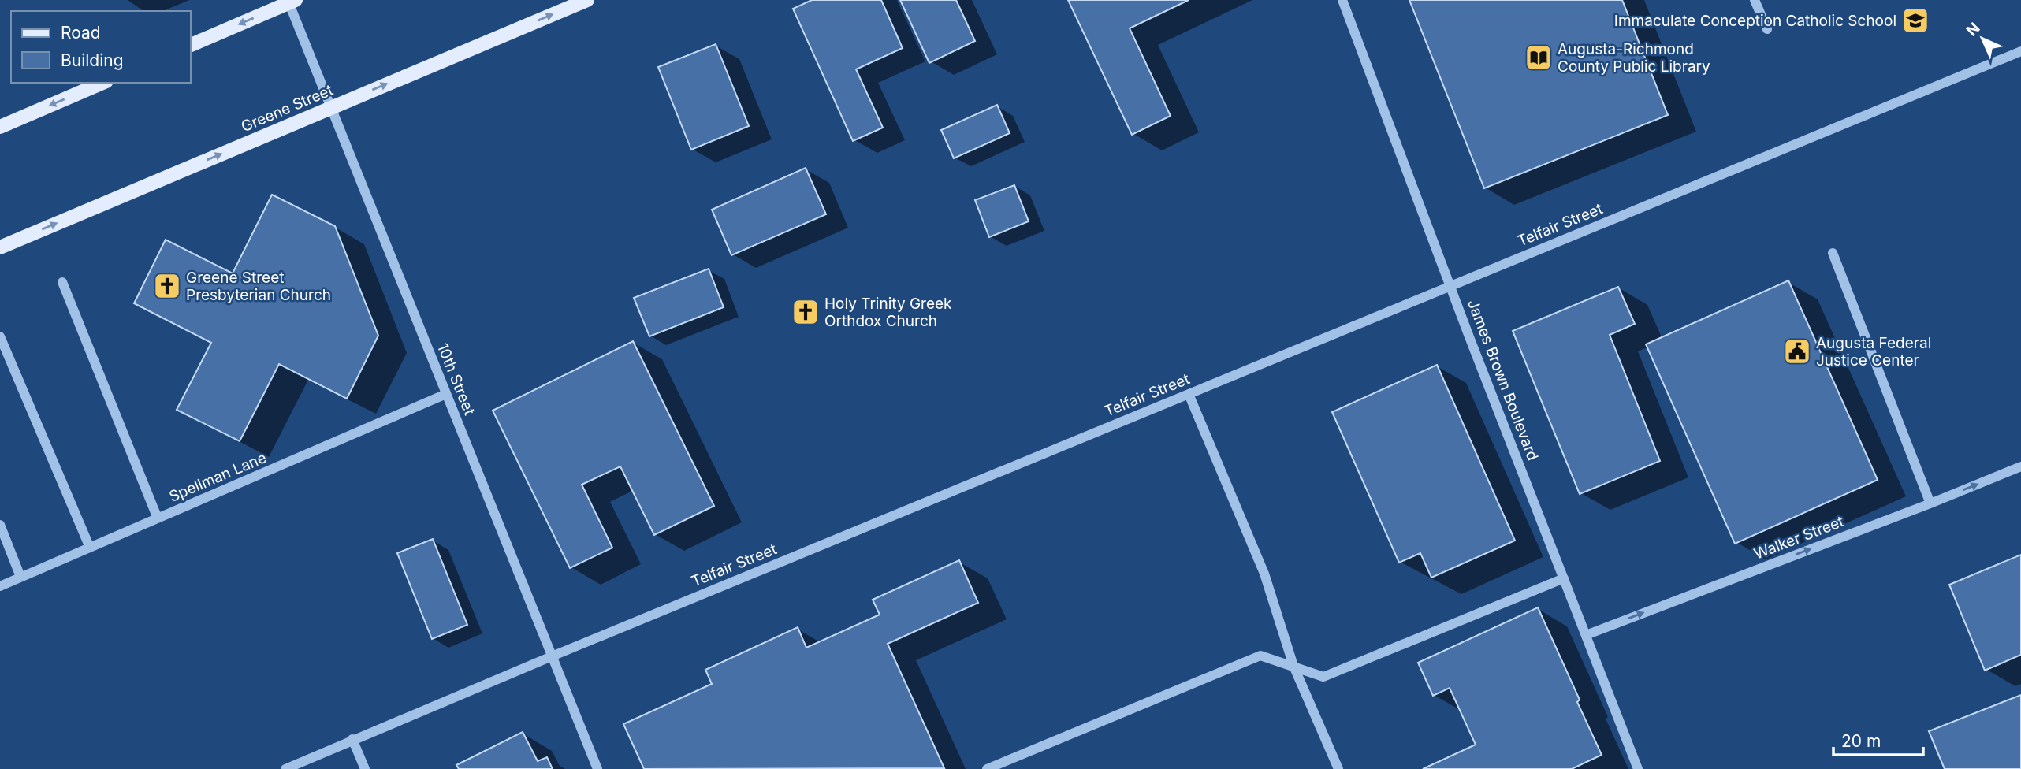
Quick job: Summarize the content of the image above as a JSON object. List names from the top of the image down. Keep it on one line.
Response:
{"streets":{"main road":["Greene Street"],"street":["Telfair Street","10th Street","James Brown Boulevard","Spellman Lane","Walker Street"]},"crossings":[["Greene Street","10th Street"],["Telfair Street","10th Street"],["Telfair Street","James Brown Boulevard"],["10th Street","Spellman Lane"],["James Brown Boulevard","Walker Street"]],"one_way":["Walker Street"],"places":{"school or university":["Immaculate Conception Catholic School"],"library":["Augusta-Richmond County Public Library"],"church":["Greene Street Presbyterian Church","Holy Trinity Greek Orthdox Church"],"public building":["Augusta Federal Justice Center"]},"legend":["Road","Building"],"scale_bar":"20 m","north":"top left"}
